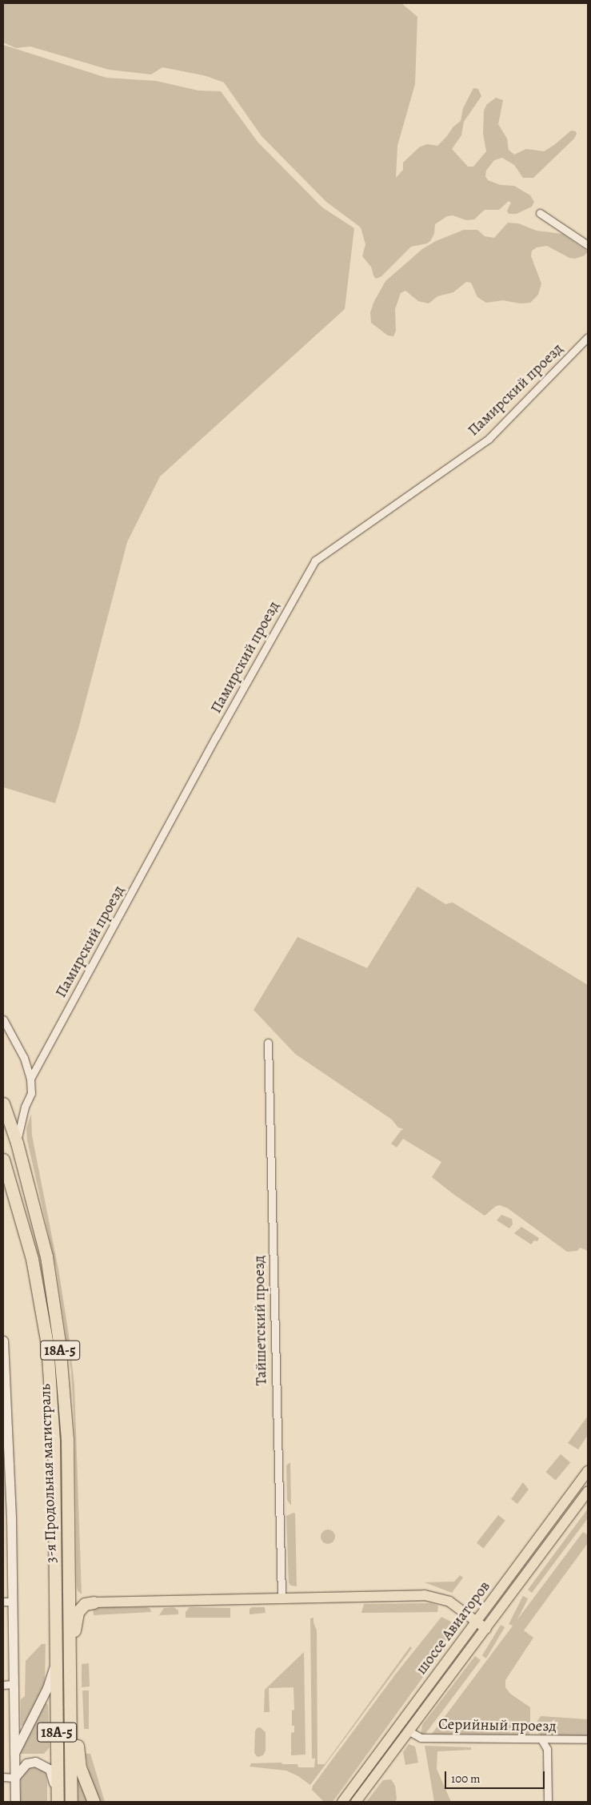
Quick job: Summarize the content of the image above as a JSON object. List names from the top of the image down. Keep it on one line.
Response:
{"streets":{"highway":["18А-5","3-я Продольная магистраль"],"main road":["шоссе Авиаторов"],"street":["Памирский проезд","Тайшетский проезд","Серийный проезд"]},"crossings":[["шоссе Авиаторов","Серийный проезд"]],"scale_bar":"100 m"}
